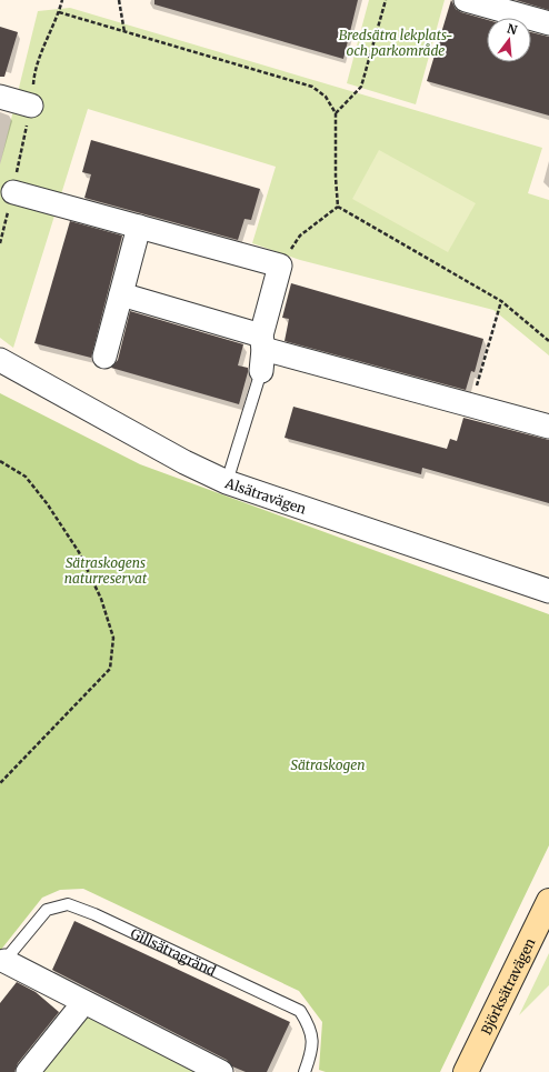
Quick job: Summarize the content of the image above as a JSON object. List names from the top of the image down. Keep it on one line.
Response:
{"streets":{"street":["Alsätravägen","Gillsätragränd","Björksätravägen"]},"parks":["Bredsätra lekplats- och parkområde","Sätraskogens naturreservat","Sätraskogen"],"north":"top"}
